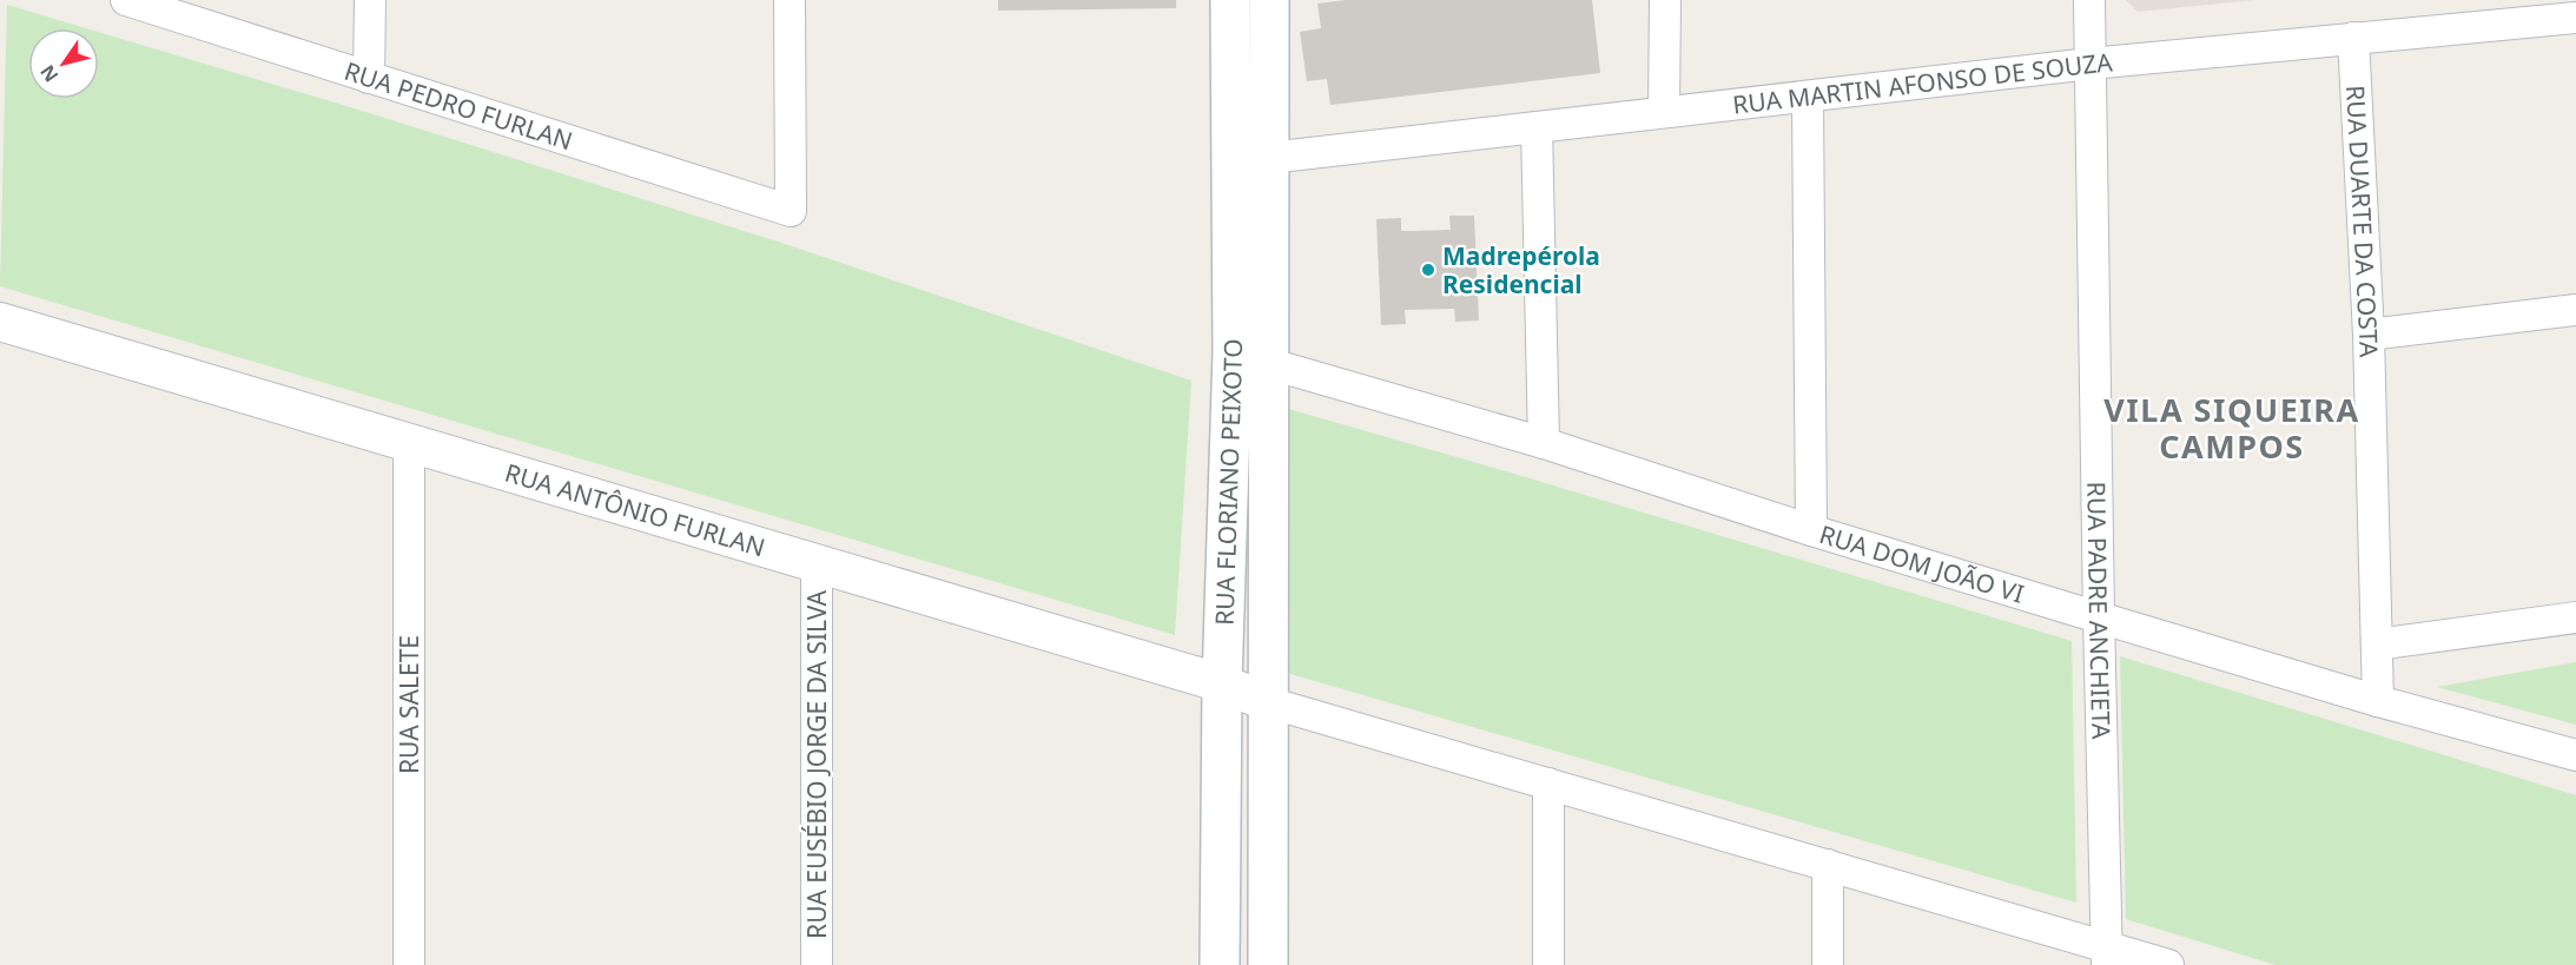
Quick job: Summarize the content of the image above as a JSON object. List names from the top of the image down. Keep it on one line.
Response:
{"streets":{"main road":["RUA FLORIANO PEIXOTO"],"street":["RUA MARTIN AFONSO DE SOUZA","RUA PEDRO FURLAN","RUA DUARTE DA COSTA","RUA ANTÔNIO FURLAN","RUA DOM JOÃO VI","RUA PADRE ANCHIETA","RUA SALETE","RUA EUSÉBIO JORGE DA SILVA"]},"crossings":[["RUA MARTIN AFONSO DE SOUZA","RUA DUARTE DA COSTA"],["RUA MARTIN AFONSO DE SOUZA","RUA FLORIANO PEIXOTO"],["RUA MARTIN AFONSO DE SOUZA","RUA PADRE ANCHIETA"],["RUA DUARTE DA COSTA","RUA DOM JOÃO VI"],["RUA FLORIANO PEIXOTO","RUA ANTÔNIO FURLAN"],["RUA FLORIANO PEIXOTO","RUA DOM JOÃO VI"],["RUA ANTÔNIO FURLAN","RUA SALETE"],["RUA ANTÔNIO FURLAN","RUA EUSÉBIO JORGE DA SILVA"],["RUA DOM JOÃO VI","RUA PADRE ANCHIETA"]],"districts":["VILA SIQUEIRA CAMPOS"],"places":["Madrepérola Residencial"],"north":"bottom left"}
